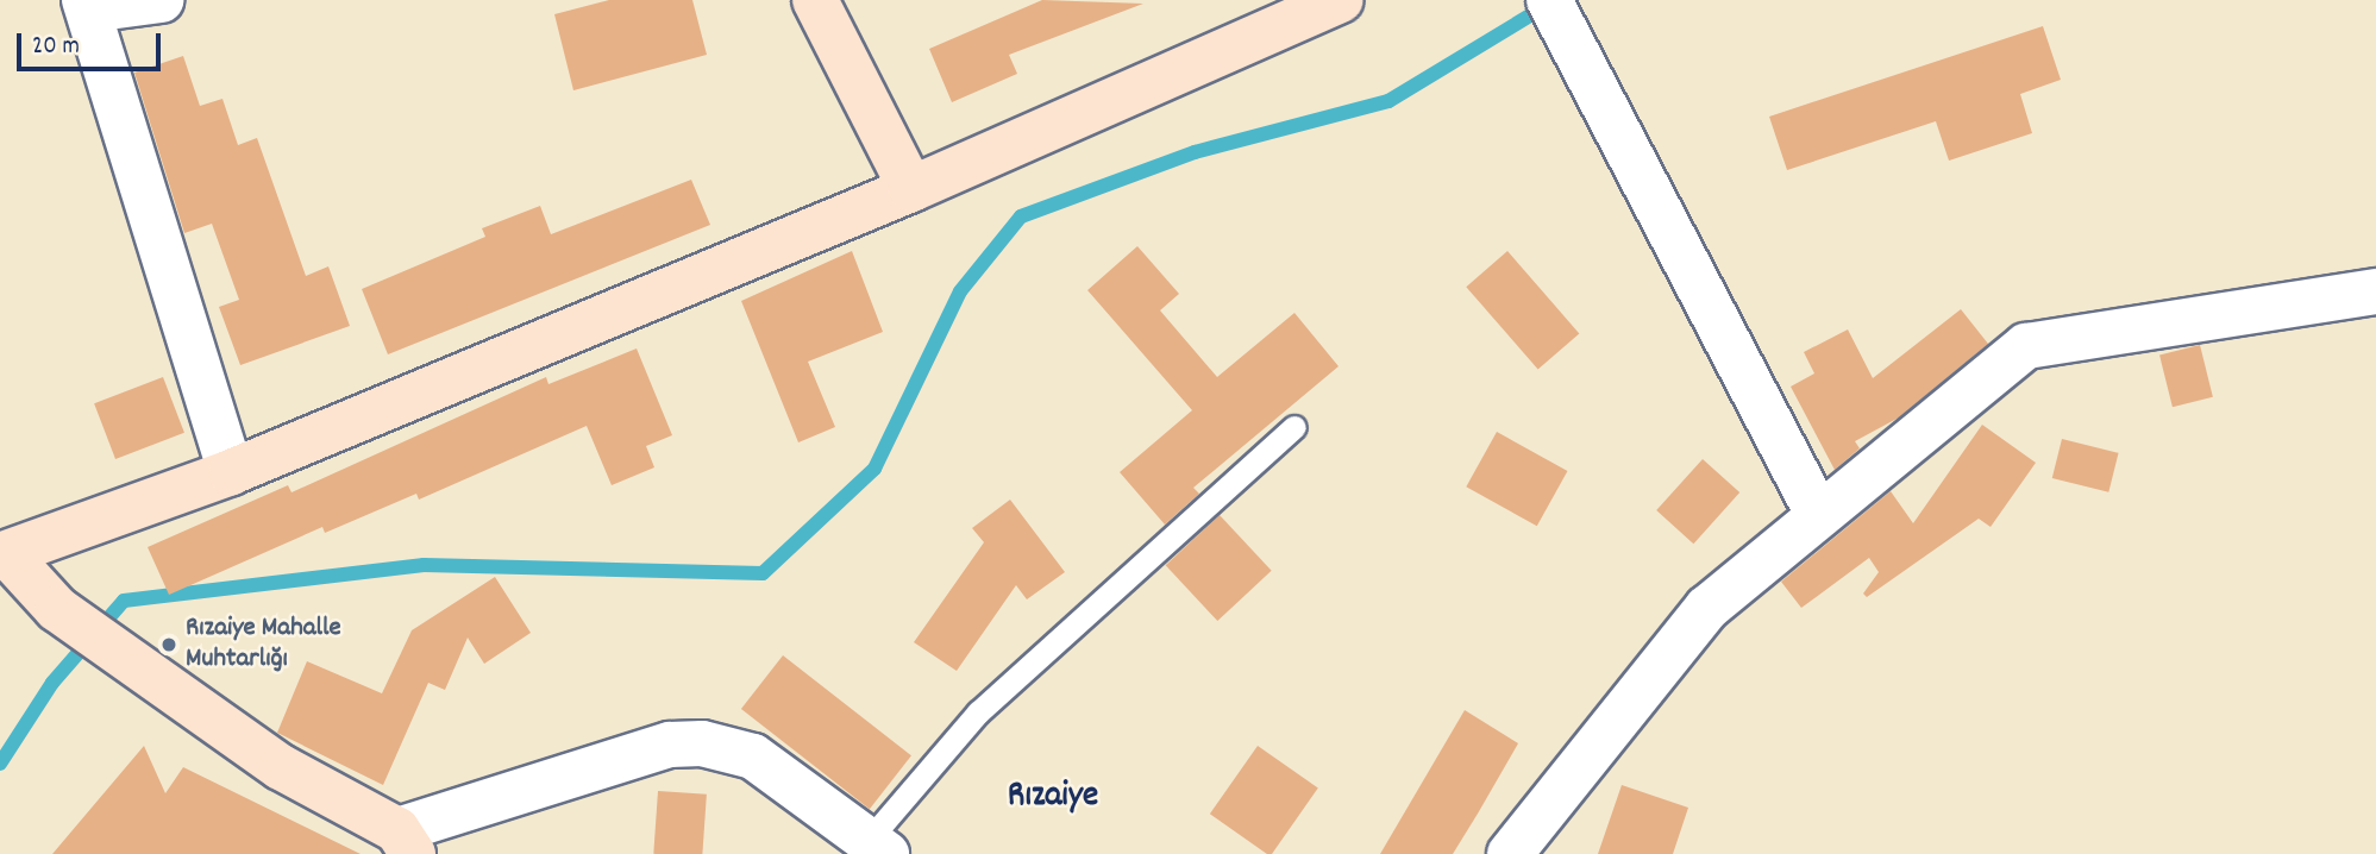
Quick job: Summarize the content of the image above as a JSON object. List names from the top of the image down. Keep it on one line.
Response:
{"districts":["Rızaiye"],"places":["Rızaiye Mahalle Muhtarlığı"],"scale_bar":"20 m"}
